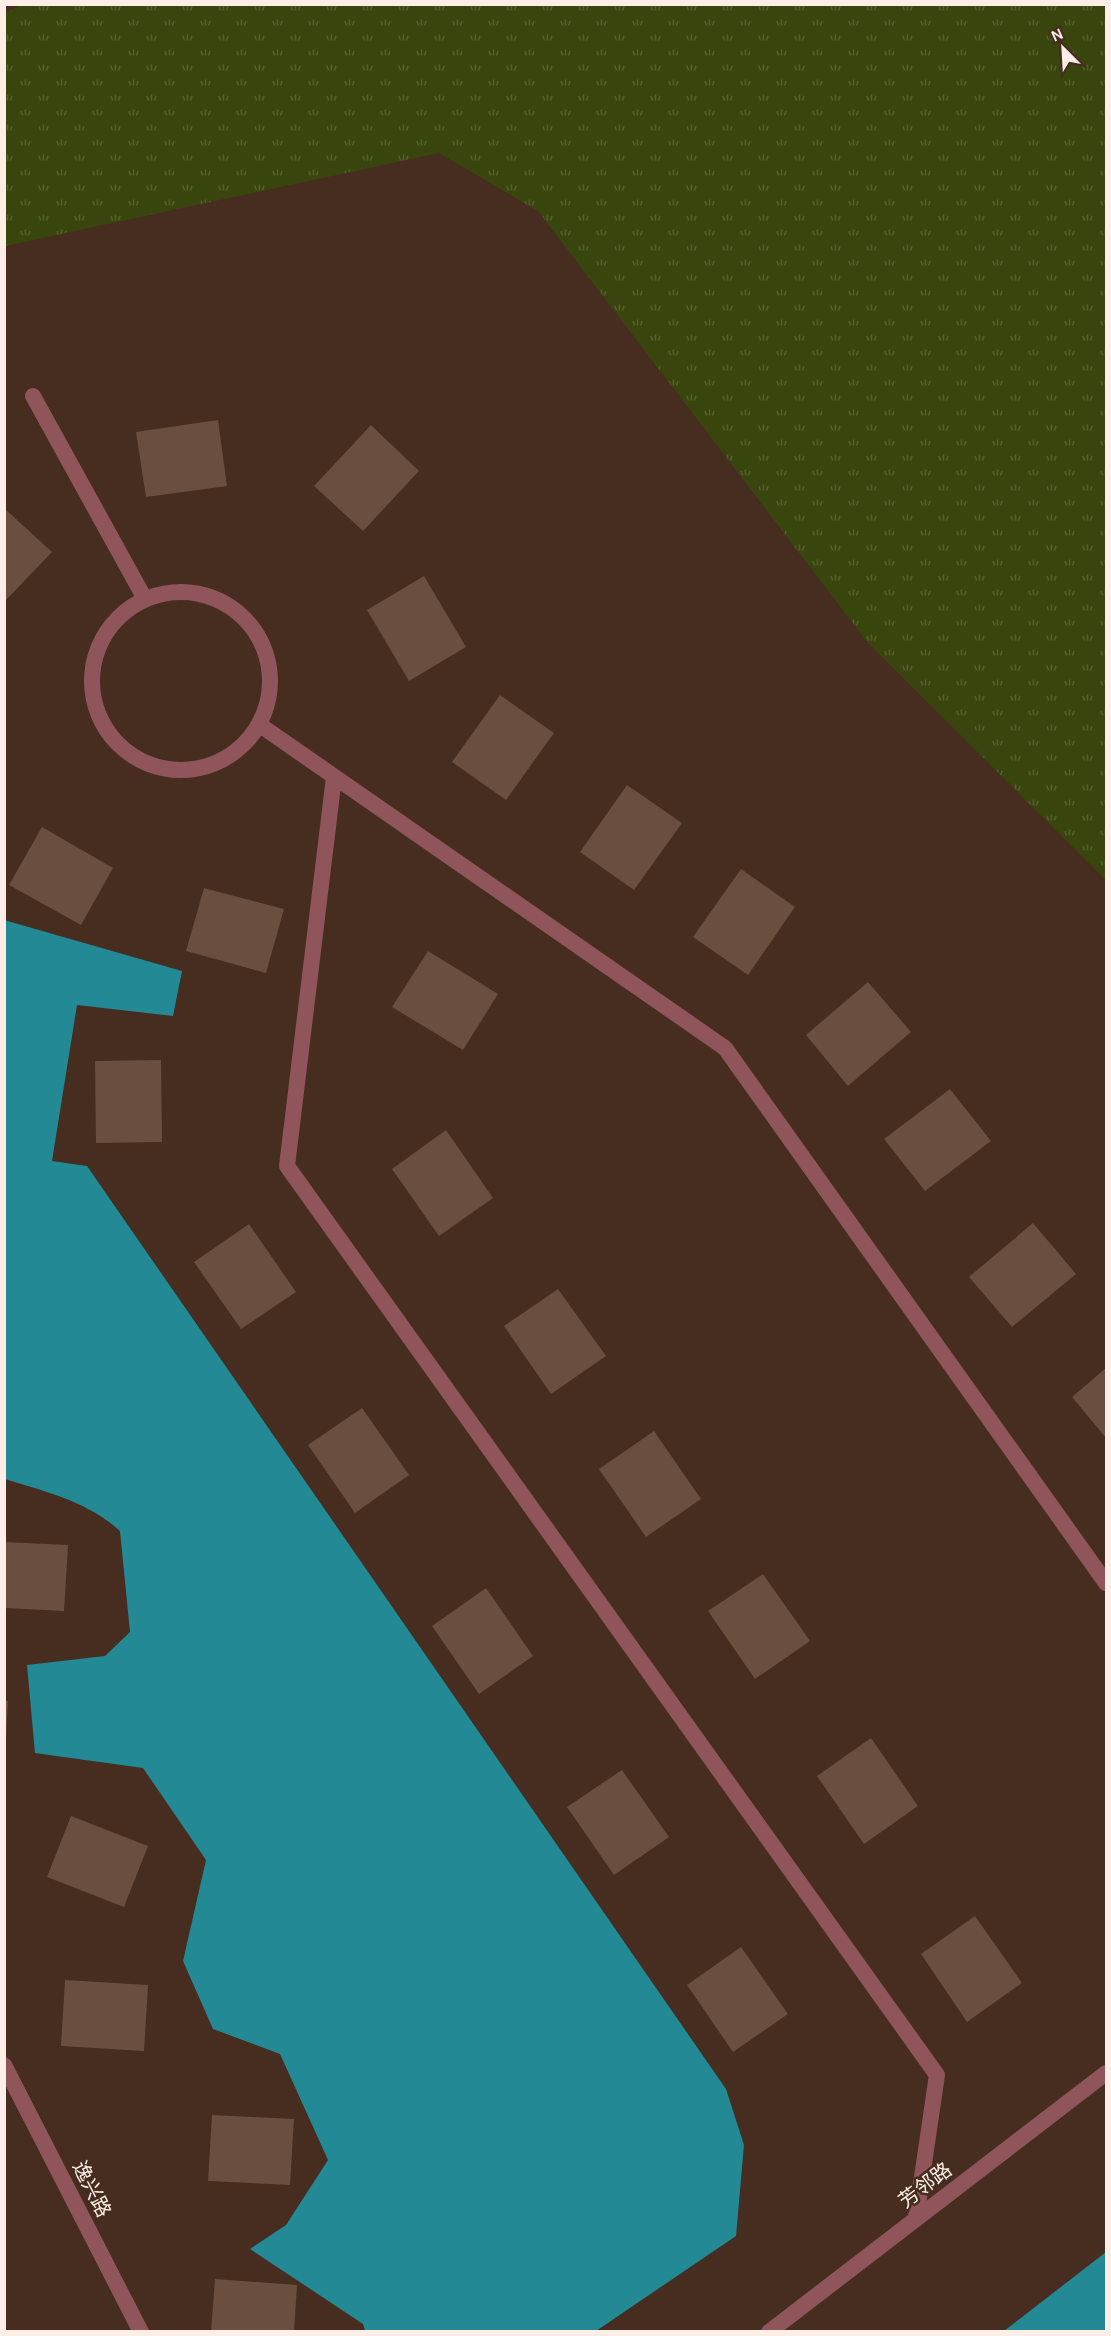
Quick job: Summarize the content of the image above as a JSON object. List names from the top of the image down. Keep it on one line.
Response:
{"streets":{"street":["芳邻路","逸兴路"]},"north":"top left"}
